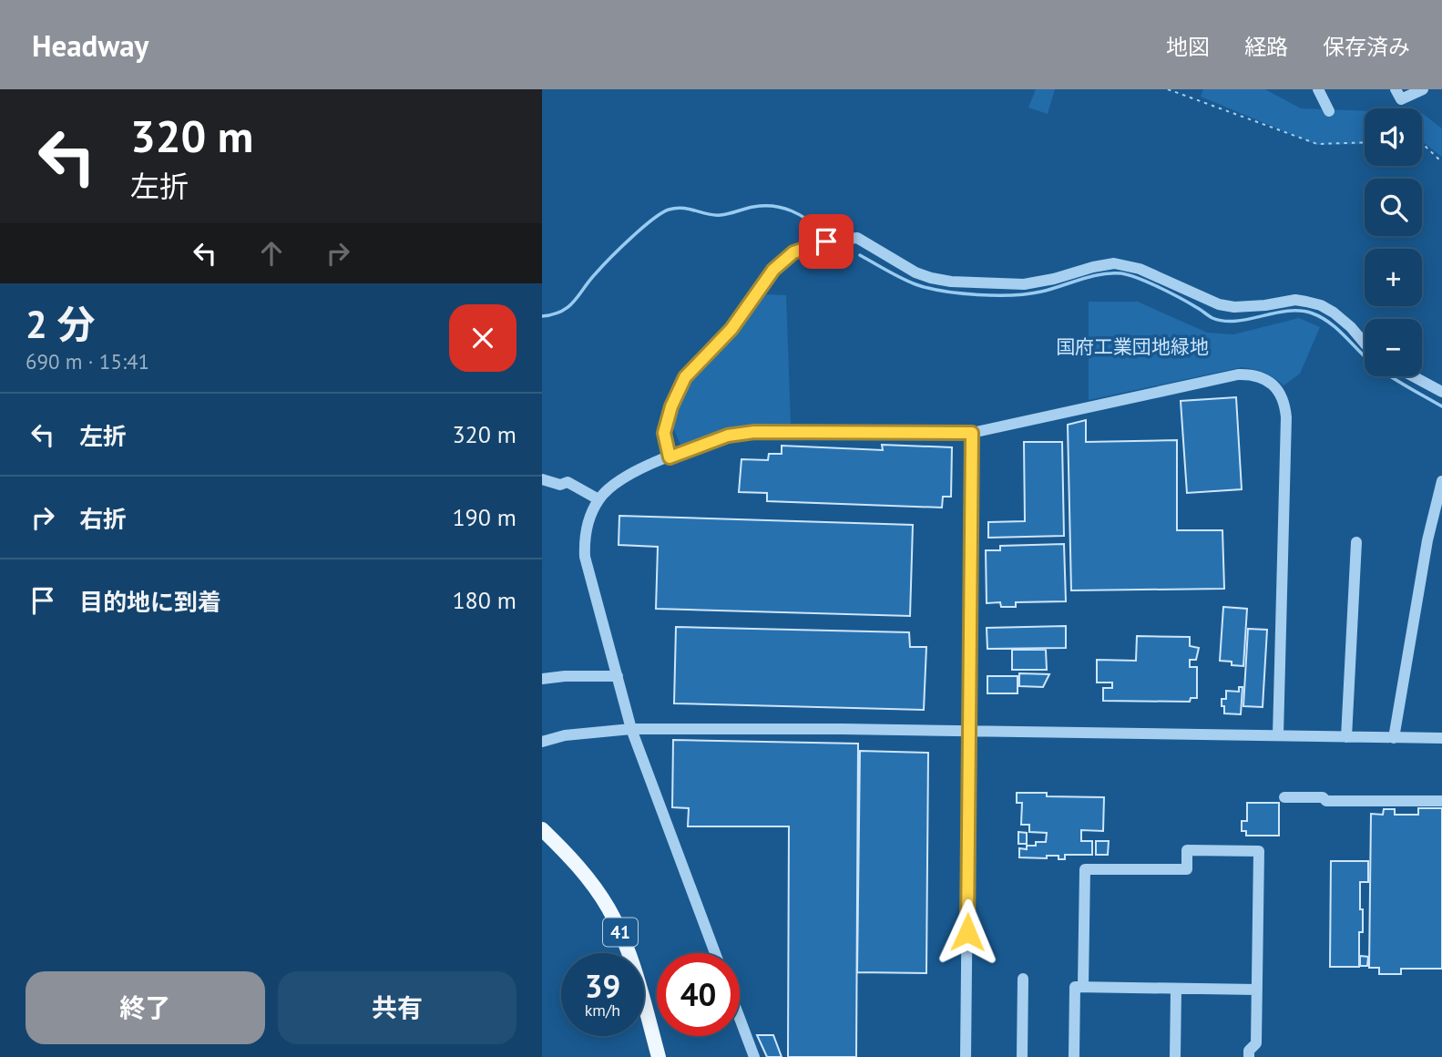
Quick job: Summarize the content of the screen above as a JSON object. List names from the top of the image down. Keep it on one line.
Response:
{"streets":{"main road":["41"]},"parks":["国府工業団地緑地"],"page":{"header":"Headway","nav":["地図","経路","保存済み"],"turn":["320 m","左折"],"map_buttons":["+","−"],"heading":["2 分","690 m · 15:41"],"list":[{"name":"左折","value":"320 m"},{"name":"右折","value":"190 m"},{"name":"目的地に到着","value":"180 m"}],"speed":"39 km/h","limit":"40","buttons":["終了","共有"]}}
